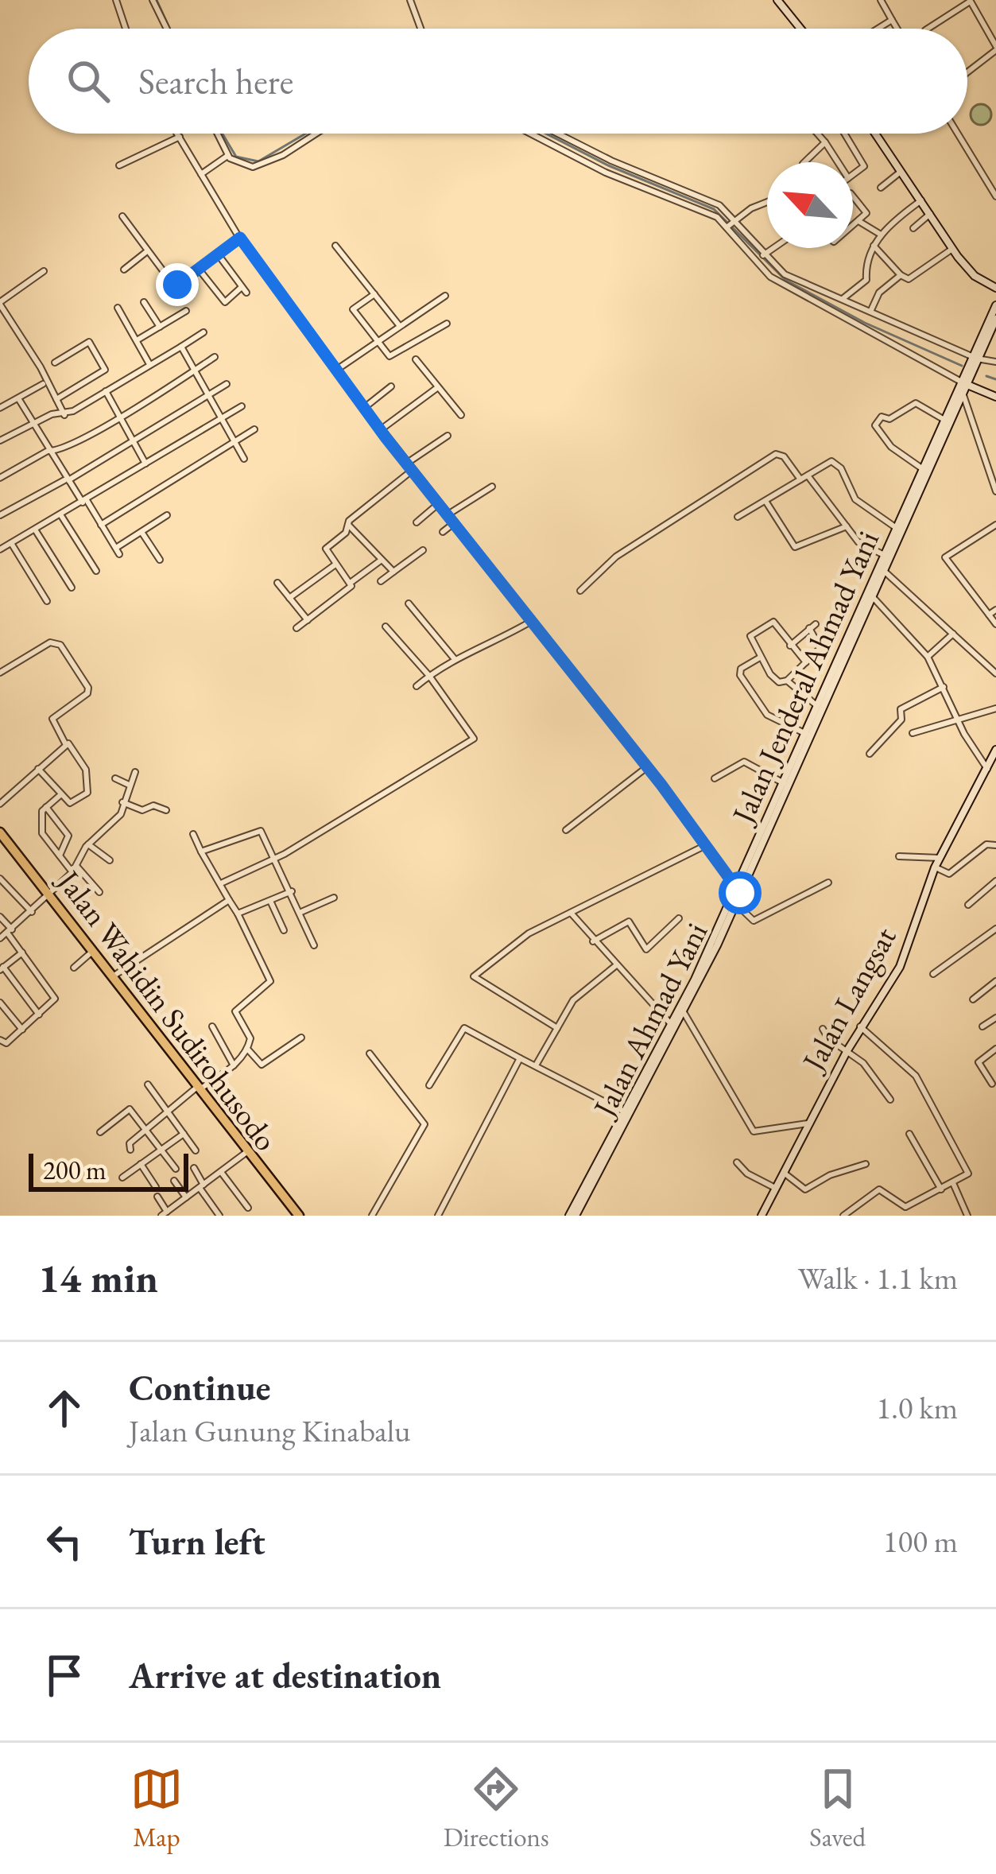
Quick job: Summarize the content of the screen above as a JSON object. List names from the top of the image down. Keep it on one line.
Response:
{"streets":{"highway":["Jalan Wahidin Sudirohusodo"],"main road":["Jalan Jenderal Ahmad Yani","Jalan Langsat","Jalan Ahmad Yani"]},"crossings":[["Jalan Jenderal Ahmad Yani","Jalan Ahmad Yani"]],"scale_bar":"200 m","north":"top left","page":{"search":"Search here","scale":"200 m","heading":["14 min","Walk · 1.1 km"],"list":[["Continue","Jalan Gunung Kinabalu","1.0 km"],["Turn left","100 m"],"Arrive at destination"],"nav":["Map","Directions","Saved"]}}
